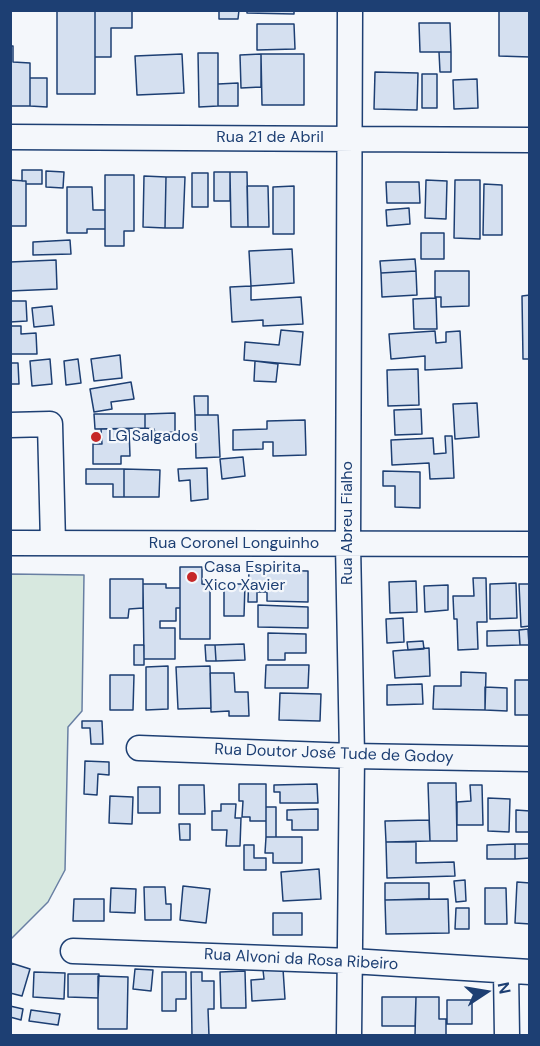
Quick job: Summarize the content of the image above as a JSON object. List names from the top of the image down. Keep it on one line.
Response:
{"streets":{"street":["Rua 21 de Abril","Rua Abreu Fialho","Rua Coronel Longuinho","Rua Doutor José Tude de Godoy","Rua Alvoni da Rosa Ribeiro"]},"crossings":[["Rua 21 de Abril","Rua Abreu Fialho"],["Rua Abreu Fialho","Rua Coronel Longuinho"],["Rua Abreu Fialho","Rua Doutor José Tude de Godoy"],["Rua Abreu Fialho","Rua Alvoni da Rosa Ribeiro"]],"places":["LG Salgados","Casa Espirita Xico Xavier"],"north":"right"}
